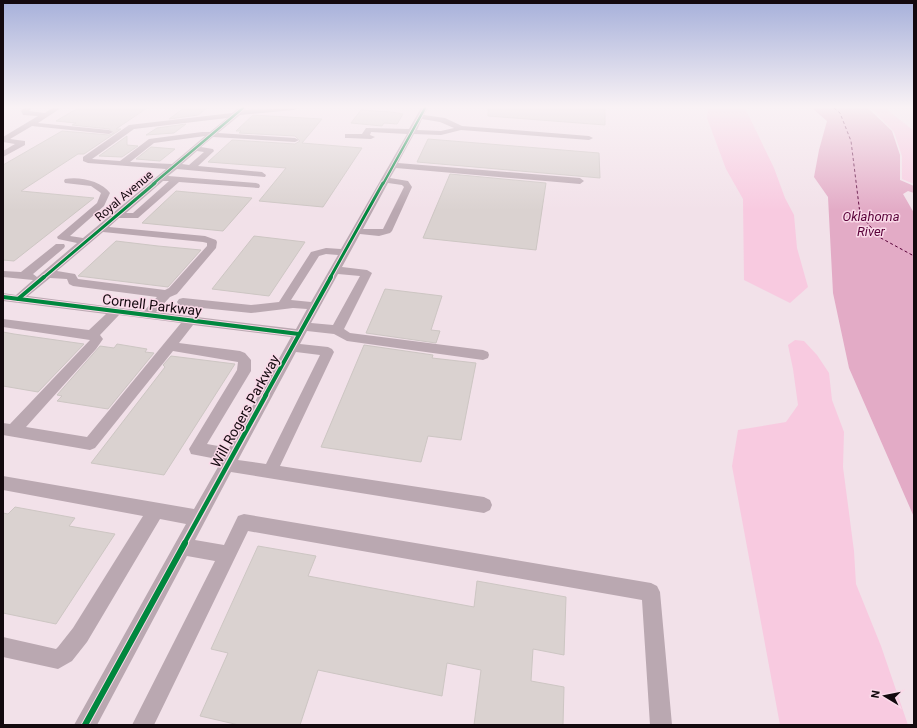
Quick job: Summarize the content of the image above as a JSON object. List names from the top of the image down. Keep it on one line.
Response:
{"streets":{"street":["Royal Avenue","Cornell Parkway","Will Rogers Parkway"]},"crossings":[["Royal Avenue","Cornell Parkway"],["Cornell Parkway","Will Rogers Parkway"]],"water":["Oklahoma River"],"north":"left"}
